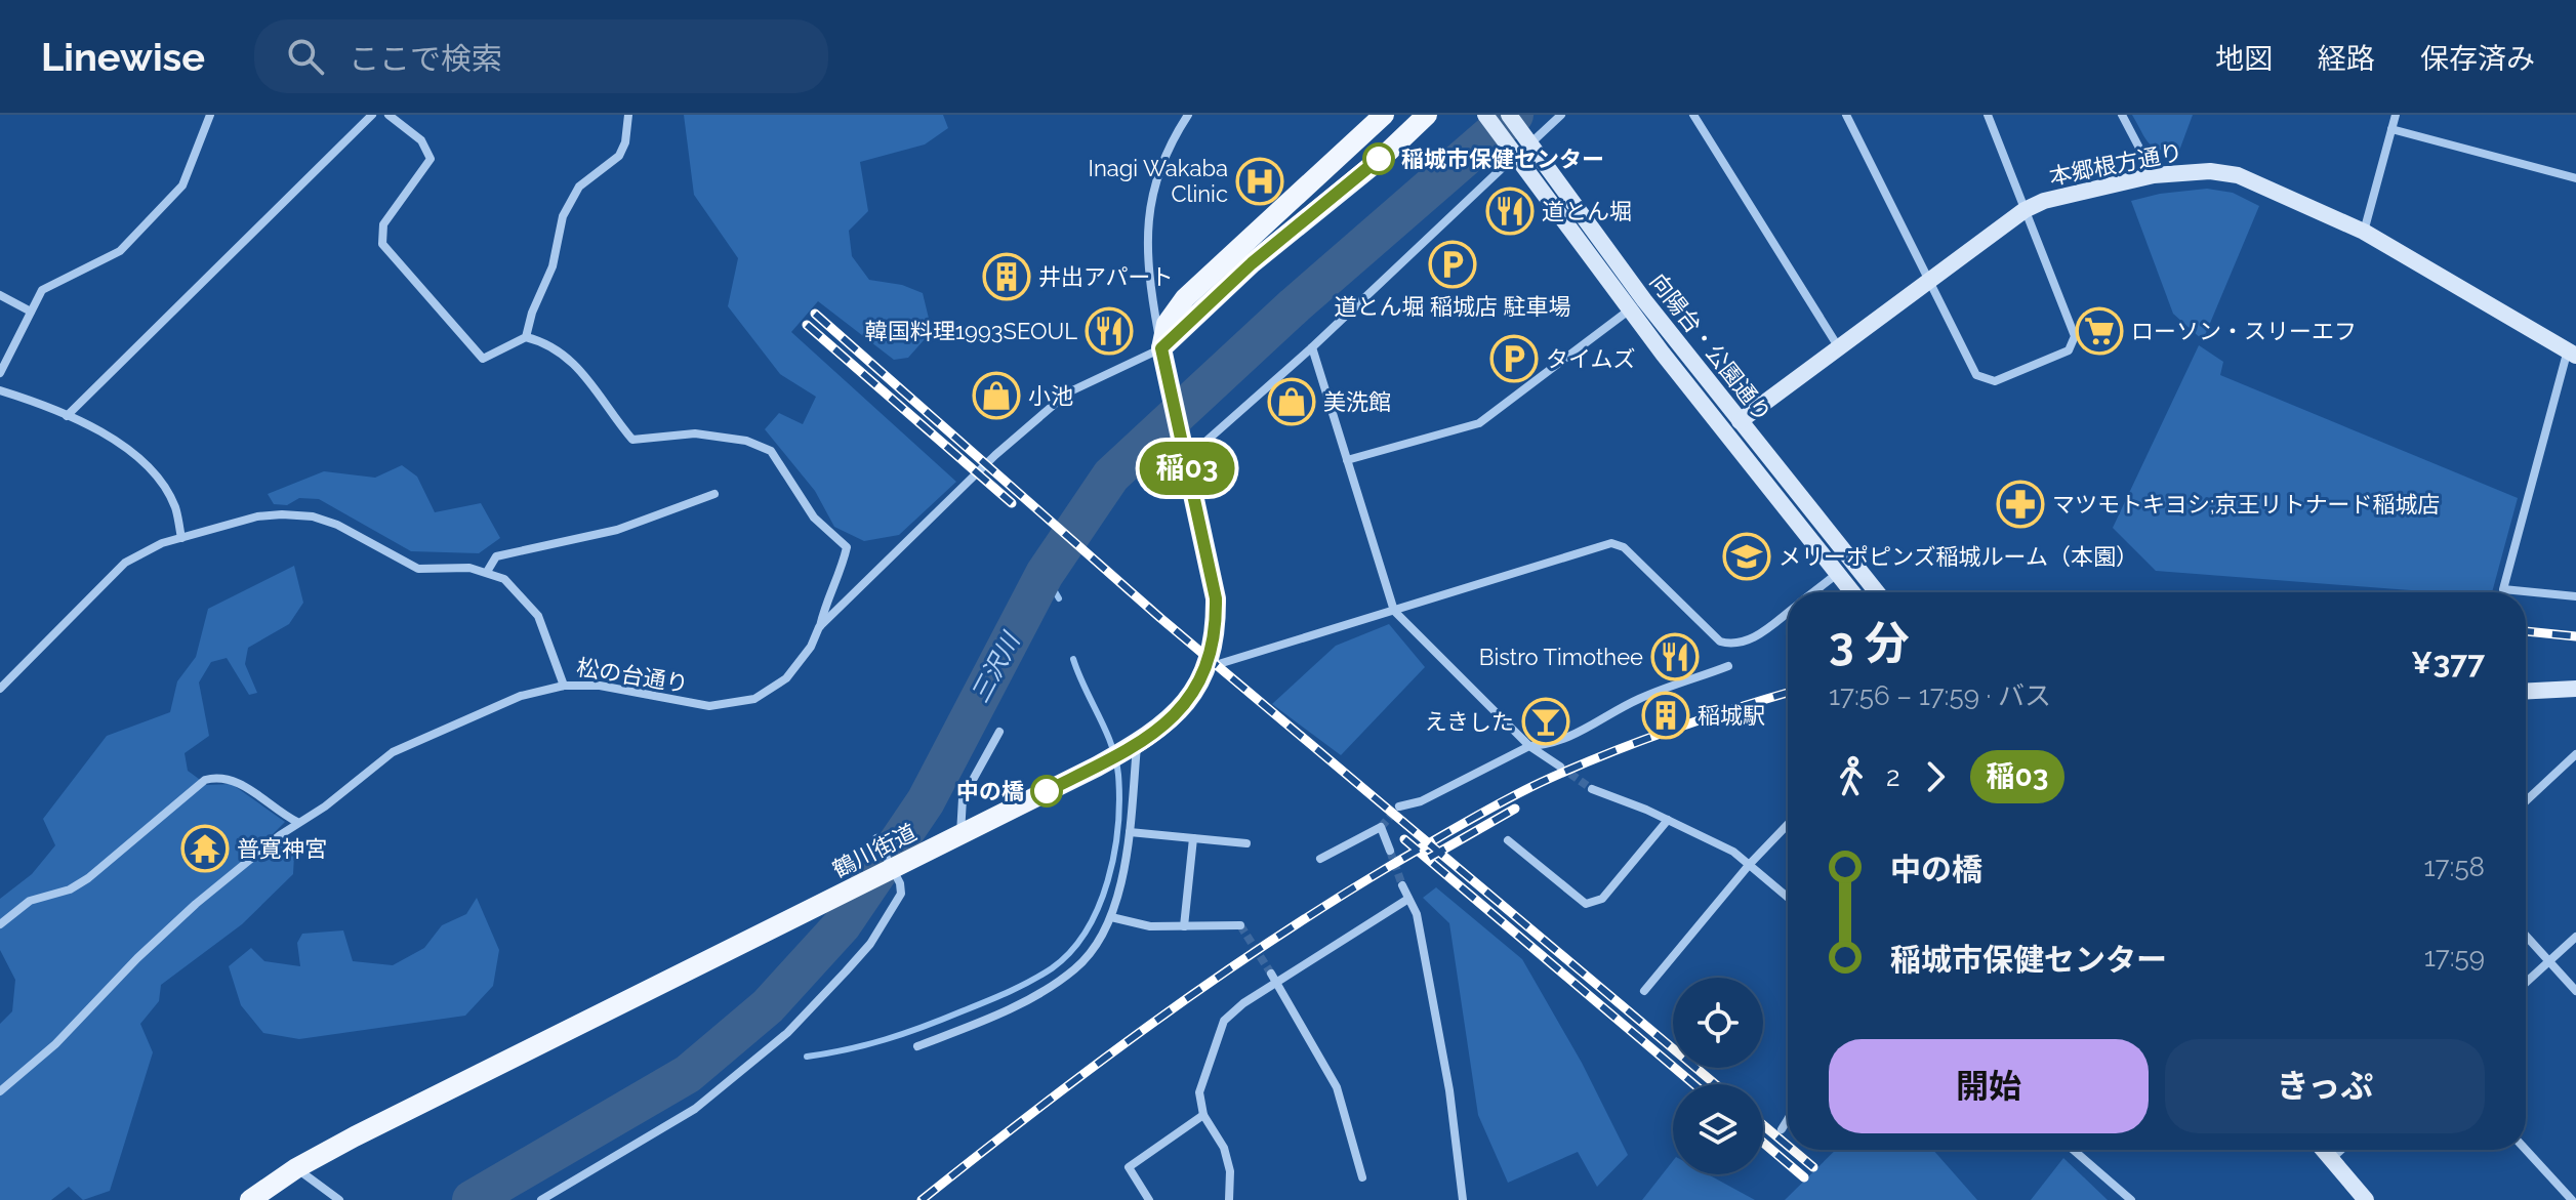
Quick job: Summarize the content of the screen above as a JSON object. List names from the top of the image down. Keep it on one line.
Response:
{"streets":{"main road":["鶴川街道"],"street":["本郷根方通り","向陽台・公園通り","松の台通り"]},"crossings":[["本郷根方通り","向陽台・公園通り"],["松の台通り","鶴川街道"]],"water":["三沢川"],"places":{"other":["稲城市保健センター","中の橋"],"hospital":["Inagi Wakaba Clinic"],"restaurant":["道とん堀","韓国料理1993SEOUL","Bistro Timothee"],"parking":["道とん堀 稲城店 駐車場","タイムズ"],"building":["井出アパート","稲城駅"],"supermarket":["ローソン・スリーエフ"],"shop":["小池","美洗館"],"pharmacy":["マツモトキヨシ;京王リトナード稲城店"],"school or university":["メリーポピンズ稲城ルーム（本園）"],"bar":["えきした"],"temple":["普寛神宮"]},"lines":["bus line 稲03"],"page":{"header":"Linewise","search":"ここで検索","nav":["地図","経路","保存済み"],"on_map":"稲03","heading":["3 分","17:56 – 17:59 · バス","¥377"],"legs":["2","稲03"],"list":[{"name":"中の橋","value":"17:58"},{"name":"稲城市保健センター","value":"17:59"}],"buttons":["開始","きっぷ"]}}
